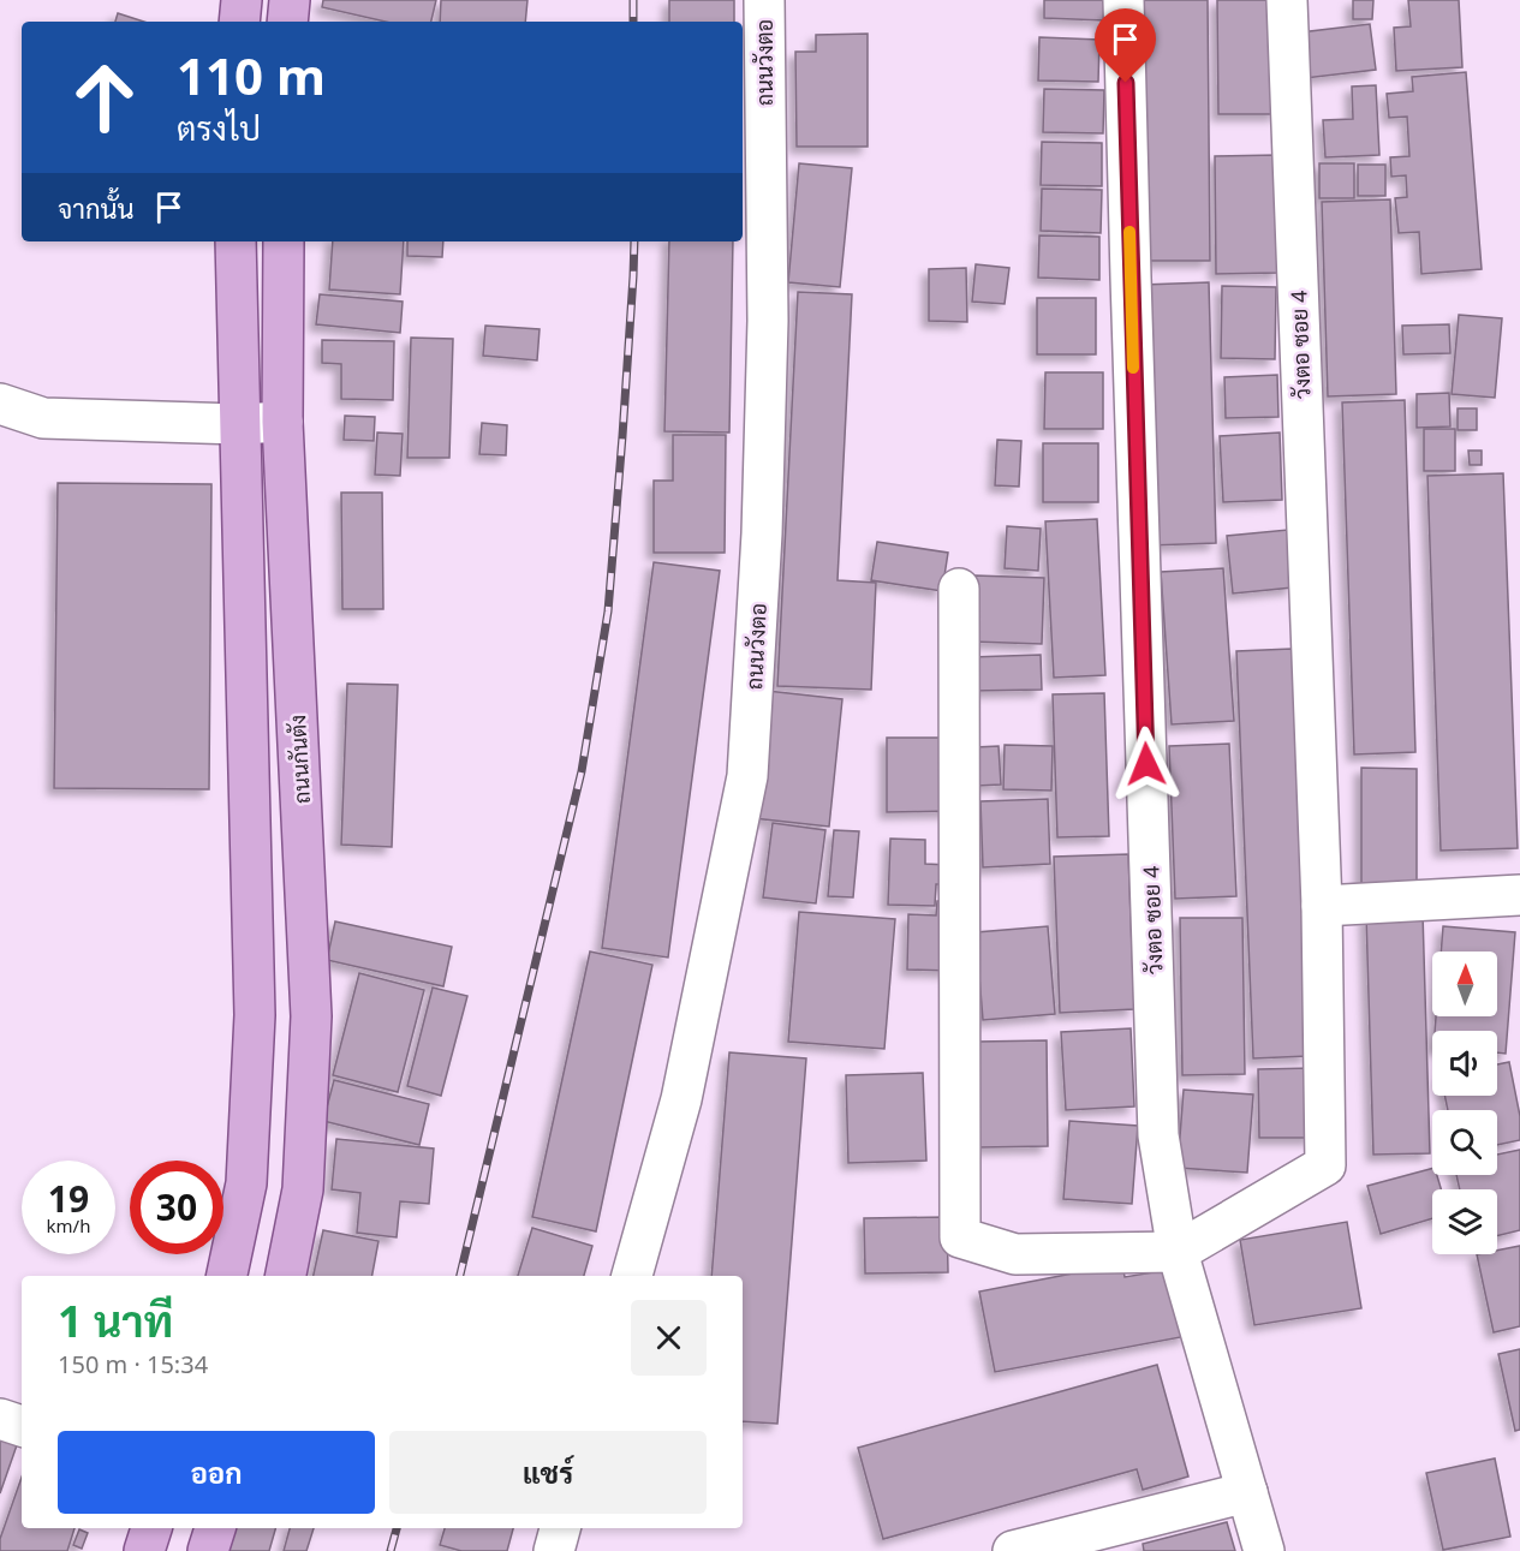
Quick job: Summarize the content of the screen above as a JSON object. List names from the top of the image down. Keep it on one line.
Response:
{"streets":{"main road":["ถนนกันตัง"],"street":["ถนนวังตอ","วังตอ ซอย 4"]},"north":"top","page":{"turn":["110 m","ตรงไป"],"then":"จากนั้น","speed":"19 km/h","limit":"30","heading":["1 นาที","150 m · 15:34"],"buttons":["ออก","แชร์"]}}
